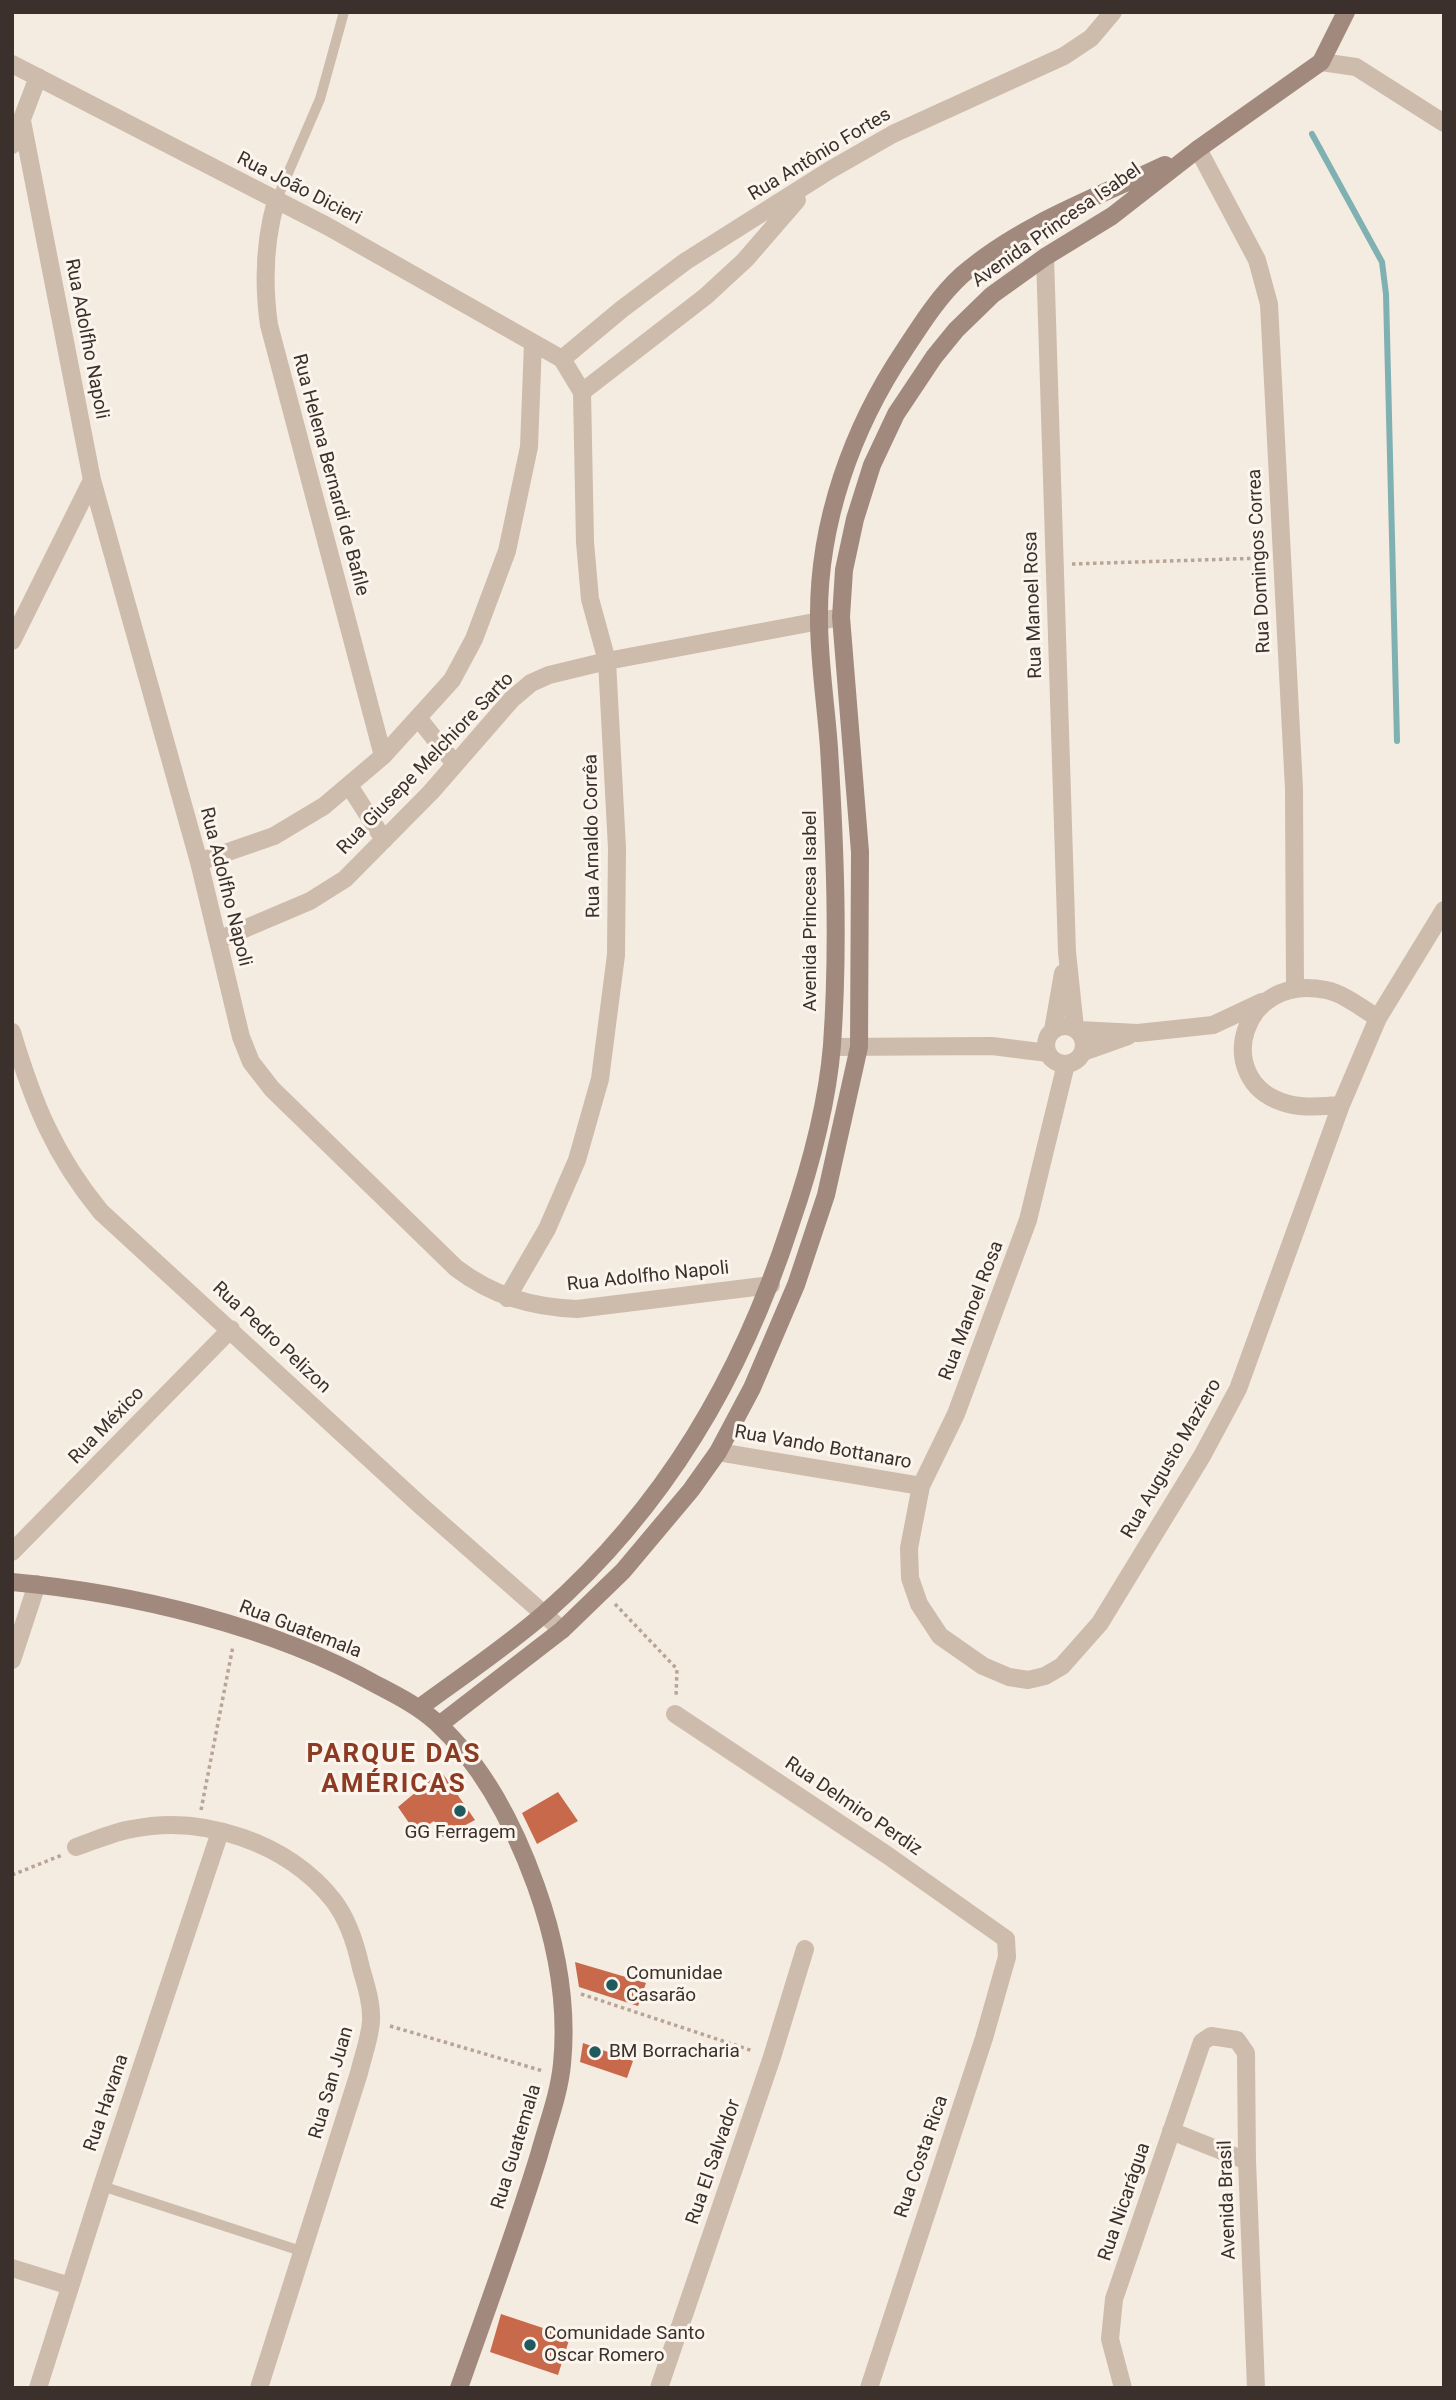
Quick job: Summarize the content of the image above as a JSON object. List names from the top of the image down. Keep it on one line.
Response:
{"streets":{"main road":["Avenida Princesa Isabel","Rua Guatemala"],"street":["Rua Antônio Fortes","Rua João Dicieri","Rua Adolfho Napoli","Rua Helena Bernardi de Bafile","Rua Domingos Correa","Rua Manoel Rosa","Rua Giusepe Melchiore Sarto","Rua Arnaldo Corrêa","Rua Pedro Pelizon","Rua México","Rua Vando Bottanaro","Rua Augusto Maziero","Rua Delmiro Perdiz","Rua San Juan","Rua Havana","Rua Costa Rica","Rua El Salvador","Avenida Brasil","Rua Nicarágua"]},"crossings":[["Rua Antônio Fortes","Rua João Dicieri"],["Rua João Dicieri","Rua Helena Bernardi de Bafile"],["Avenida Princesa Isabel","Rua Adolfho Napoli"],["Avenida Princesa Isabel","Rua Domingos Correa"],["Avenida Princesa Isabel","Rua Manoel Rosa"],["Avenida Princesa Isabel","Rua Giusepe Melchiore Sarto"],["Avenida Princesa Isabel","Rua Pedro Pelizon"],["Avenida Princesa Isabel","Rua Vando Bottanaro"],["Avenida Princesa Isabel","Rua Guatemala"],["Rua Adolfho Napoli","Rua Giusepe Melchiore Sarto"],["Rua Adolfho Napoli","Rua Arnaldo Corrêa"],["Rua Domingos Correa","Rua Augusto Maziero"],["Rua Manoel Rosa","Rua Vando Bottanaro"],["Rua Manoel Rosa","Rua Augusto Maziero"],["Rua Giusepe Melchiore Sarto","Rua Arnaldo Corrêa"],["Rua Pedro Pelizon","Rua México"],["Rua Vando Bottanaro","Rua Augusto Maziero"],["Rua Delmiro Perdiz","Rua Costa Rica"],["Rua San Juan","Rua Havana"],["Avenida Brasil","Rua Nicarágua"]],"districts":["PARQUE DAS AMÉRICAS"],"places":["GG Ferragem","Comunidae Casarão","BM Borracharia","Comunidade Santo Oscar Romero"]}
